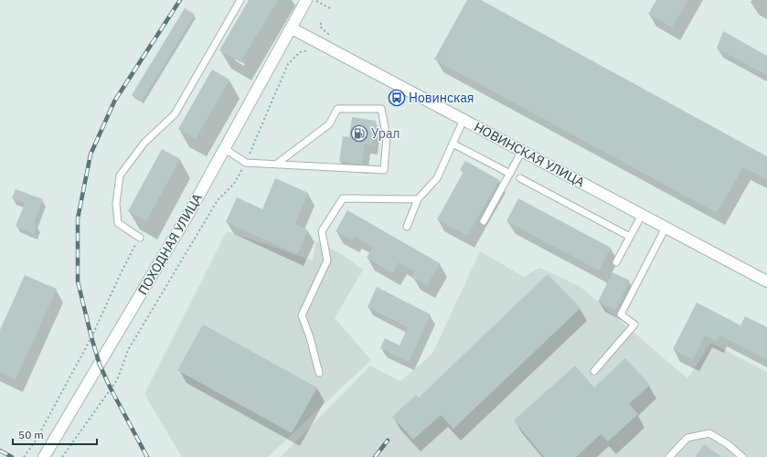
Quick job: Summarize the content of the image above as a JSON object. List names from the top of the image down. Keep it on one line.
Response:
{"streets":{"main road":["НОВИНСКАЯ УЛИЦА","ПОХОДНАЯ УЛИЦА"]},"crossings":[["НОВИНСКАЯ УЛИЦА","ПОХОДНАЯ УЛИЦА"]],"places":{"bus stop":["Новинская"],"fuel station":["Урал"]},"scale_bar":"50 m"}
